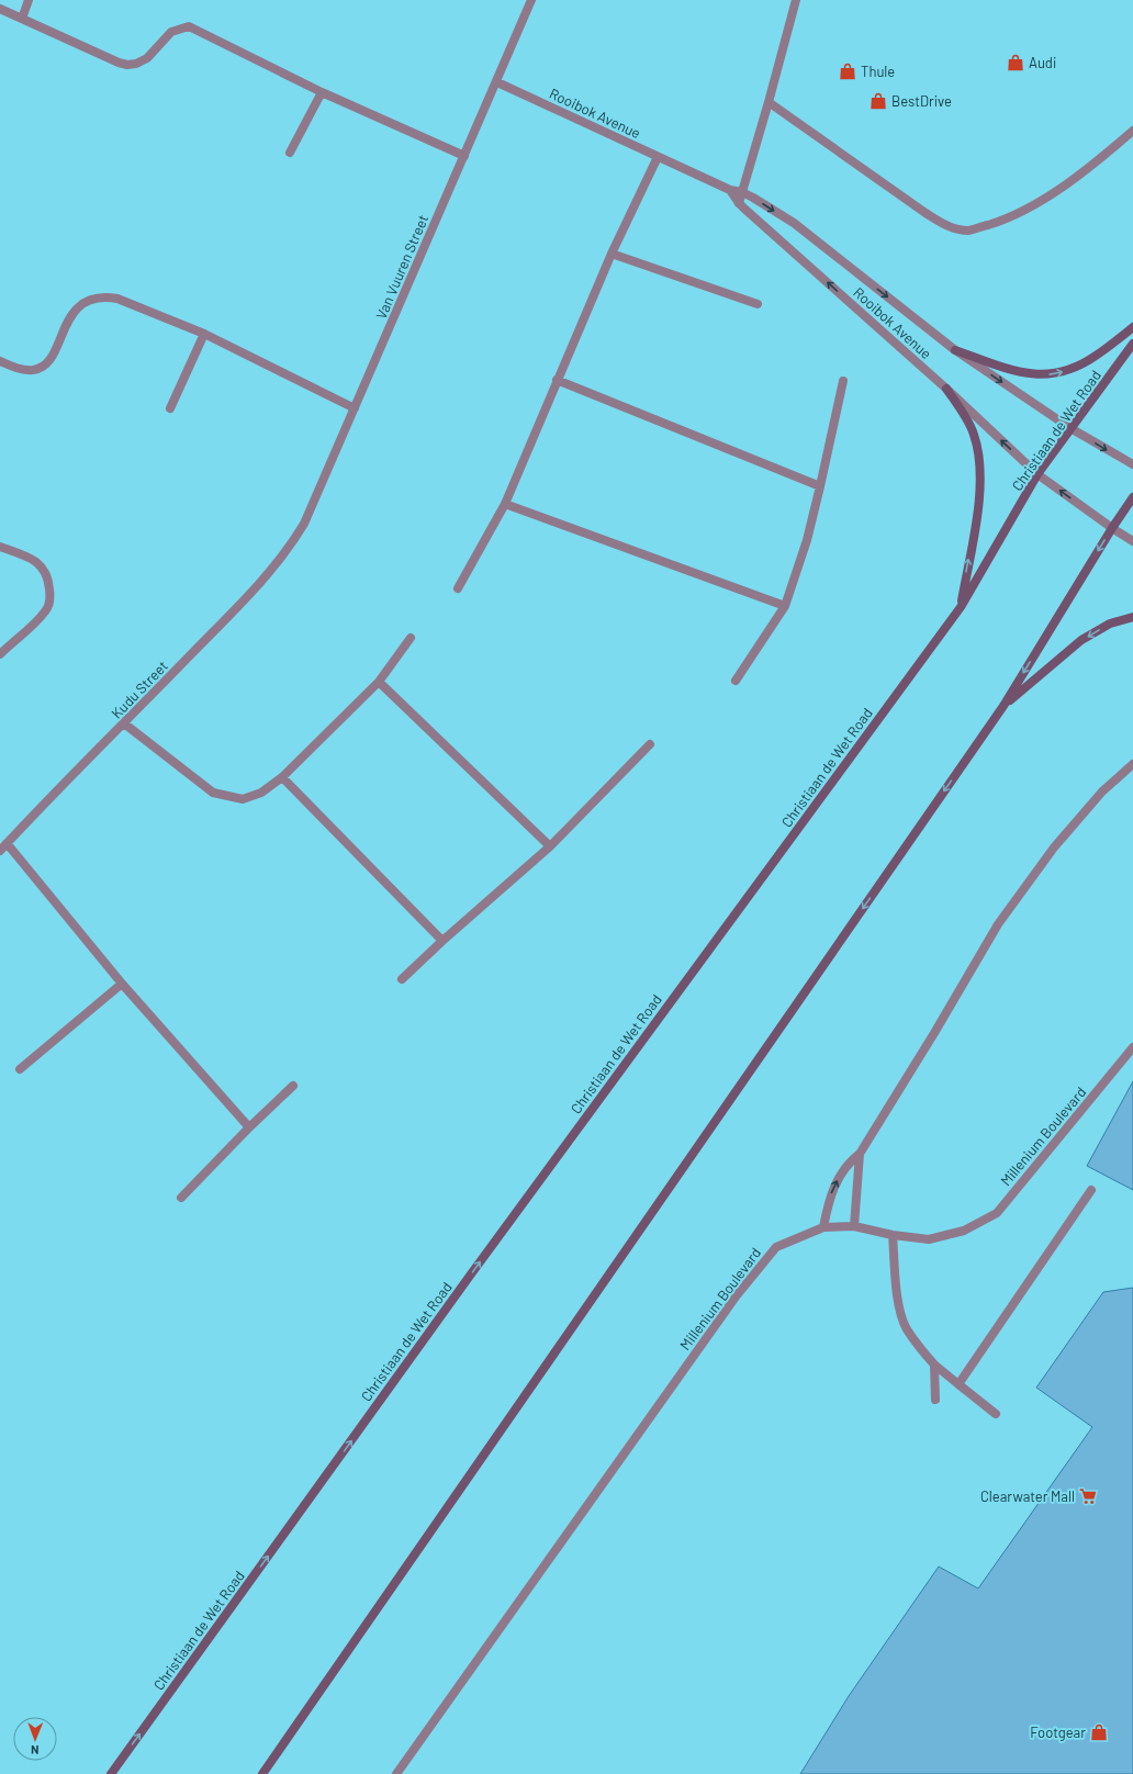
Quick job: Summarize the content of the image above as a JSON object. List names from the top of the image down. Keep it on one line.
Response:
{"streets":{"main road":["Christiaan de Wet Road"],"street":["Rooibok Avenue","Van Vuuren Street","Kudu Street","Millenium Boulevard"]},"crossings":[["Rooibok Avenue","Van Vuuren Street"],["Rooibok Avenue","Christiaan de Wet Road"],["Van Vuuren Street","Kudu Street"]],"one_way":["Christiaan de Wet Road"],"places":{"shop":["Audi","Thule","BestDrive","Footgear"],"supermarket":["Clearwater Mall"]},"north":"bottom"}
